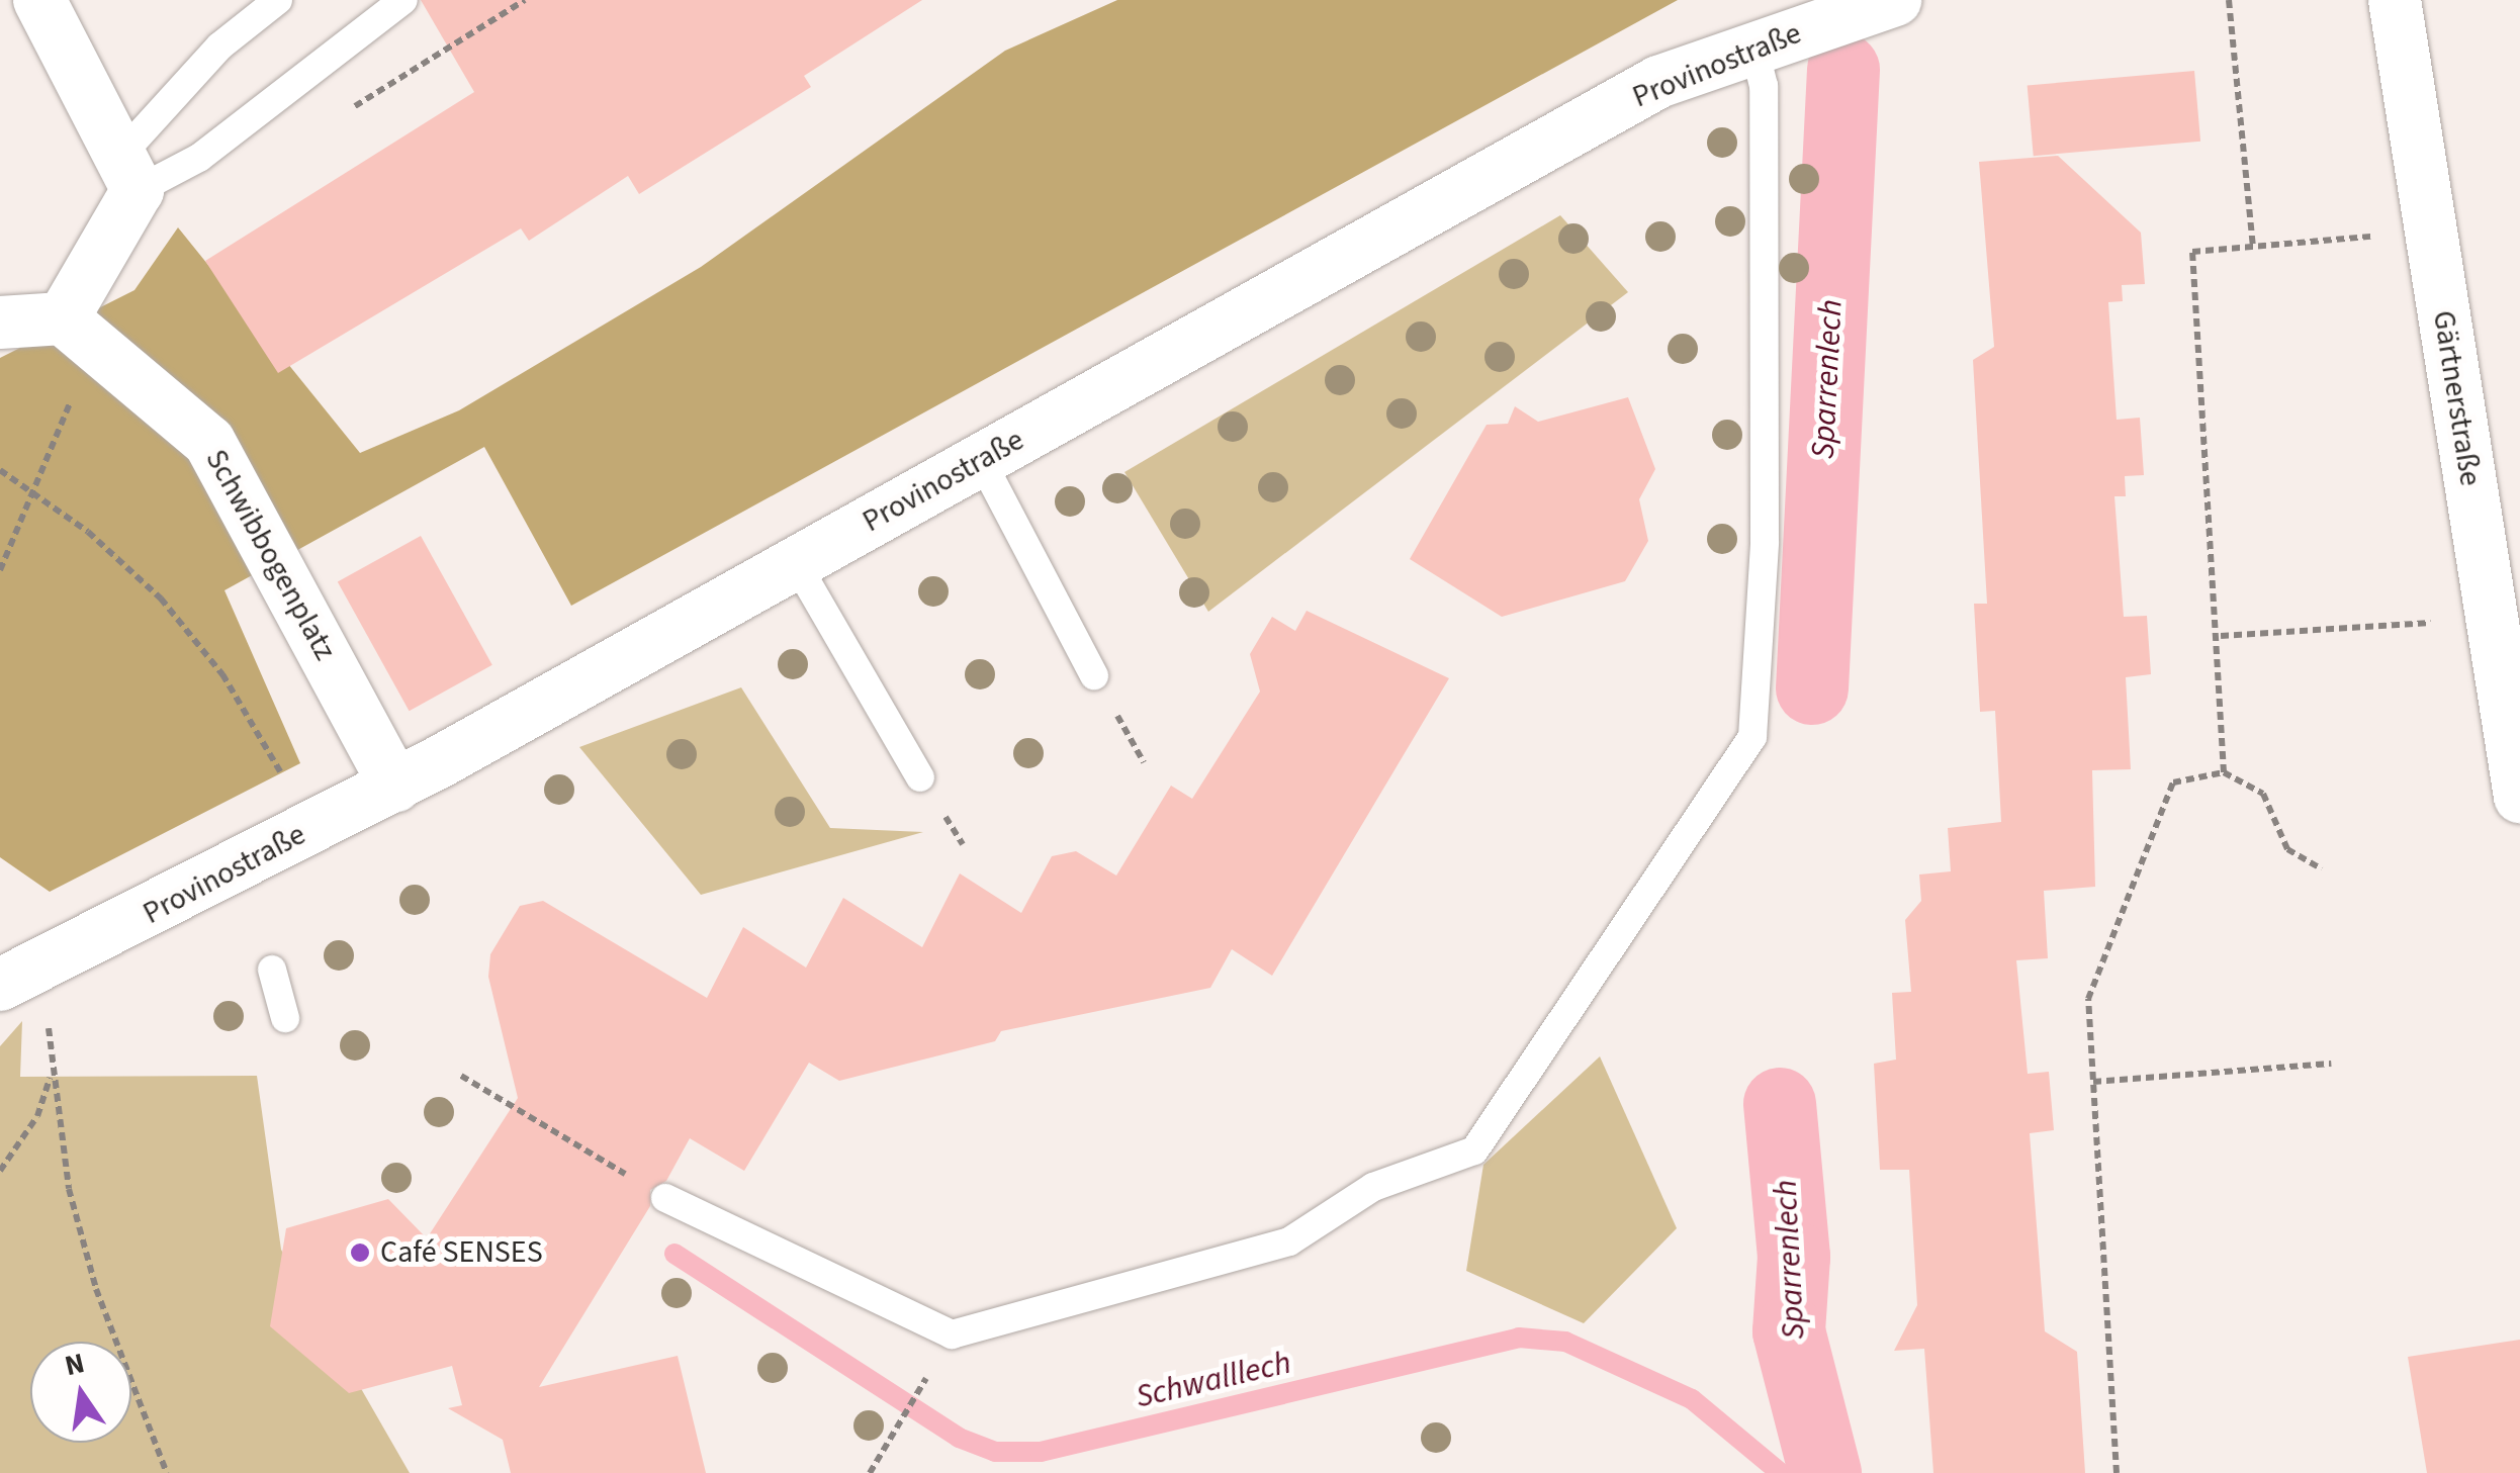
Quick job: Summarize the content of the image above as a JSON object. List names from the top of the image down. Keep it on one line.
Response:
{"streets":{"street":["Provinostraße","Gärtnerstraße","Schwibbogenplatz"]},"crossings":[["Provinostraße","Schwibbogenplatz"]],"water":["Sparrenlech","Schwalllech"],"places":["Café SENSES"],"north":"top"}
